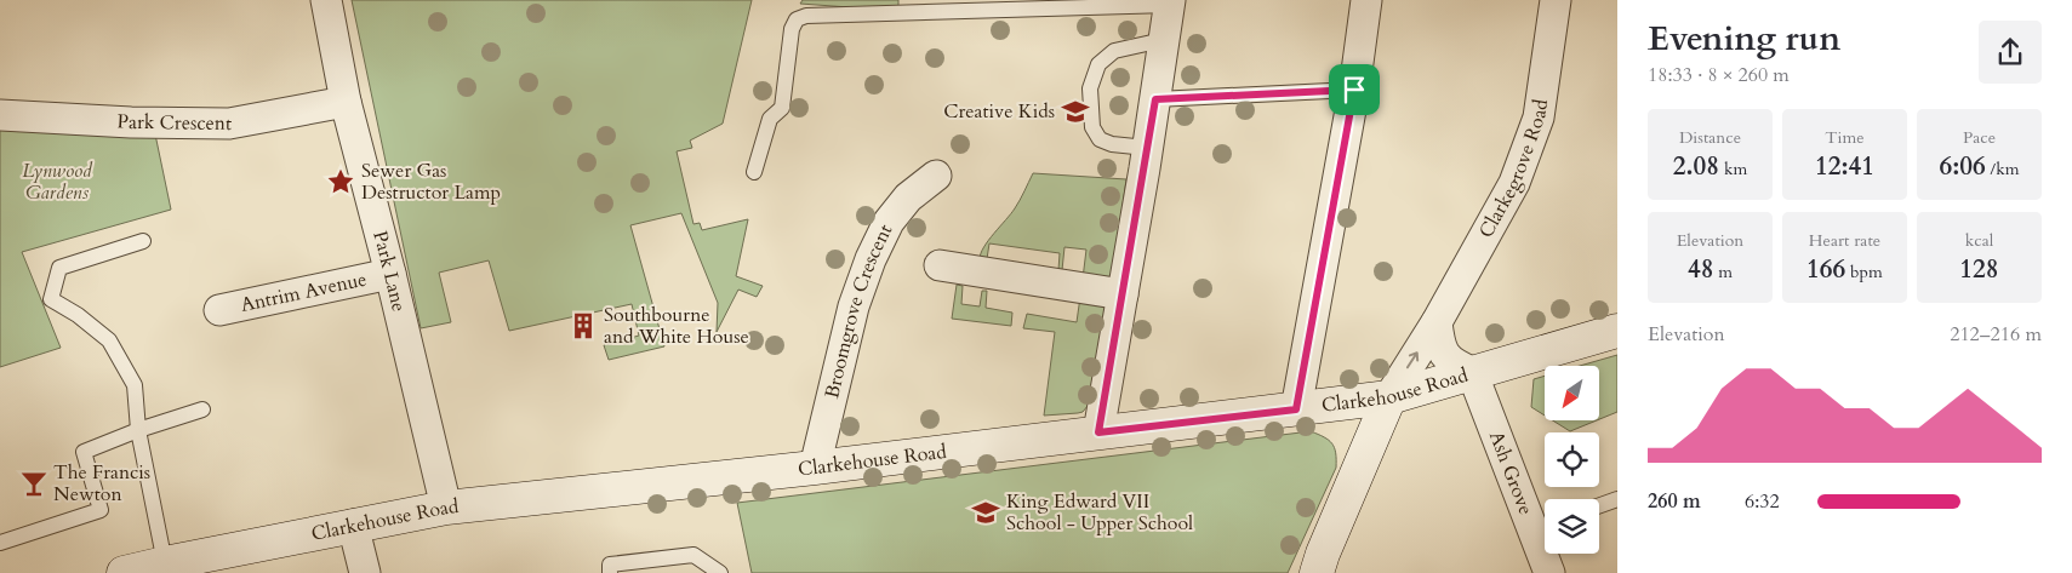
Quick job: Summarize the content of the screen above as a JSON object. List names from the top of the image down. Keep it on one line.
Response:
{"streets":{"main road":["Clarkehouse Road"],"street":["Park Crescent","Clarkegrove Road","Park Lane","Antrim Avenue","Broomgrove Crescent","Ash Grove"]},"crossings":[["Park Crescent","Park Lane"],["Clarkegrove Road","Clarkehouse Road"],["Park Lane","Antrim Avenue"],["Park Lane","Clarkehouse Road"],["Broomgrove Crescent","Clarkehouse Road"],["Clarkehouse Road","Ash Grove"]],"parks":["Lynwood Gardens"],"places":{"school or university":["Creative Kids","King Edward VII School - Upper School"],"place":["Sewer Gas Destructor Lamp"],"building":["Southbourne and White House"],"bar":["The Francis Newton"]},"north":"bottom left","page":{"heading":["Evening run","18:33 · 8 × 260 m"],"stats":[["Distance","2.08 km"],["Time","12:41"],["Pace","6:06 /km"],["Elevation","48 m"],["Heart rate","166 bpm"],["kcal","128"]],"chart":["Elevation","212–216 m"],"list":[{"name":"260 m","note":"6:32"}]}}
